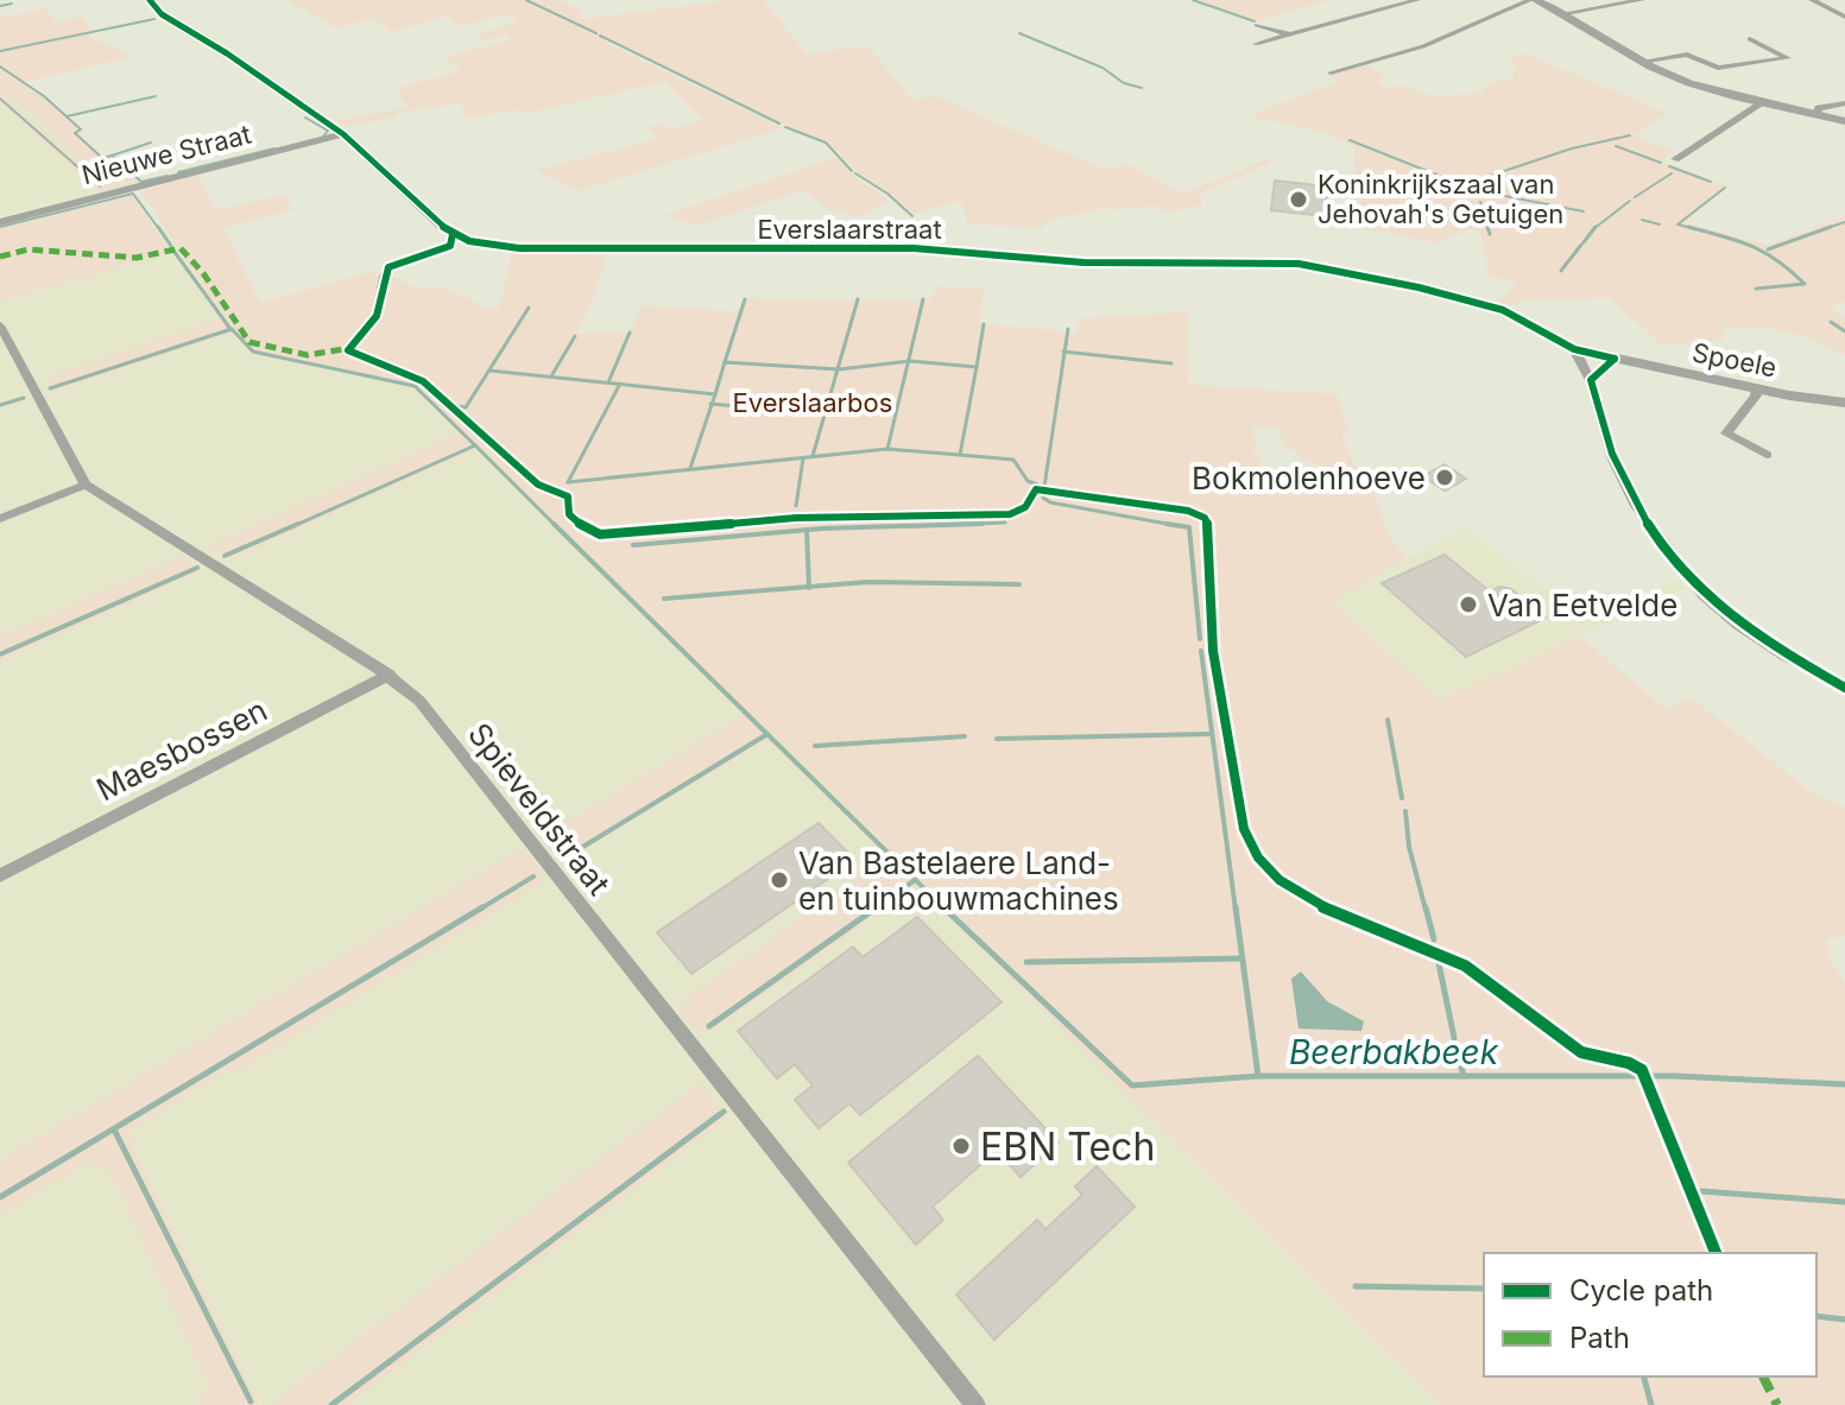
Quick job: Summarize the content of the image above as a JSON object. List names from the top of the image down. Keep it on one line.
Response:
{"streets":{"street":["Nieuwe Straat","Everslaarstraat","Spoele","Maesbossen","Spieveldstraat"]},"crossings":[["Nieuwe Straat","Everslaarstraat"],["Everslaarstraat","Spoele"],["Maesbossen","Spieveldstraat"]],"water":["Beerbakbeek"],"parks":["Everslaarbos"],"places":["Koninkrijkszaal van Jehovah's Getuigen","Bokmolenhoeve","Van Eetvelde","Van Bastelaere Land- en tuinbouwmachines","EBN Tech"],"legend":["Cycle path","Path"]}
